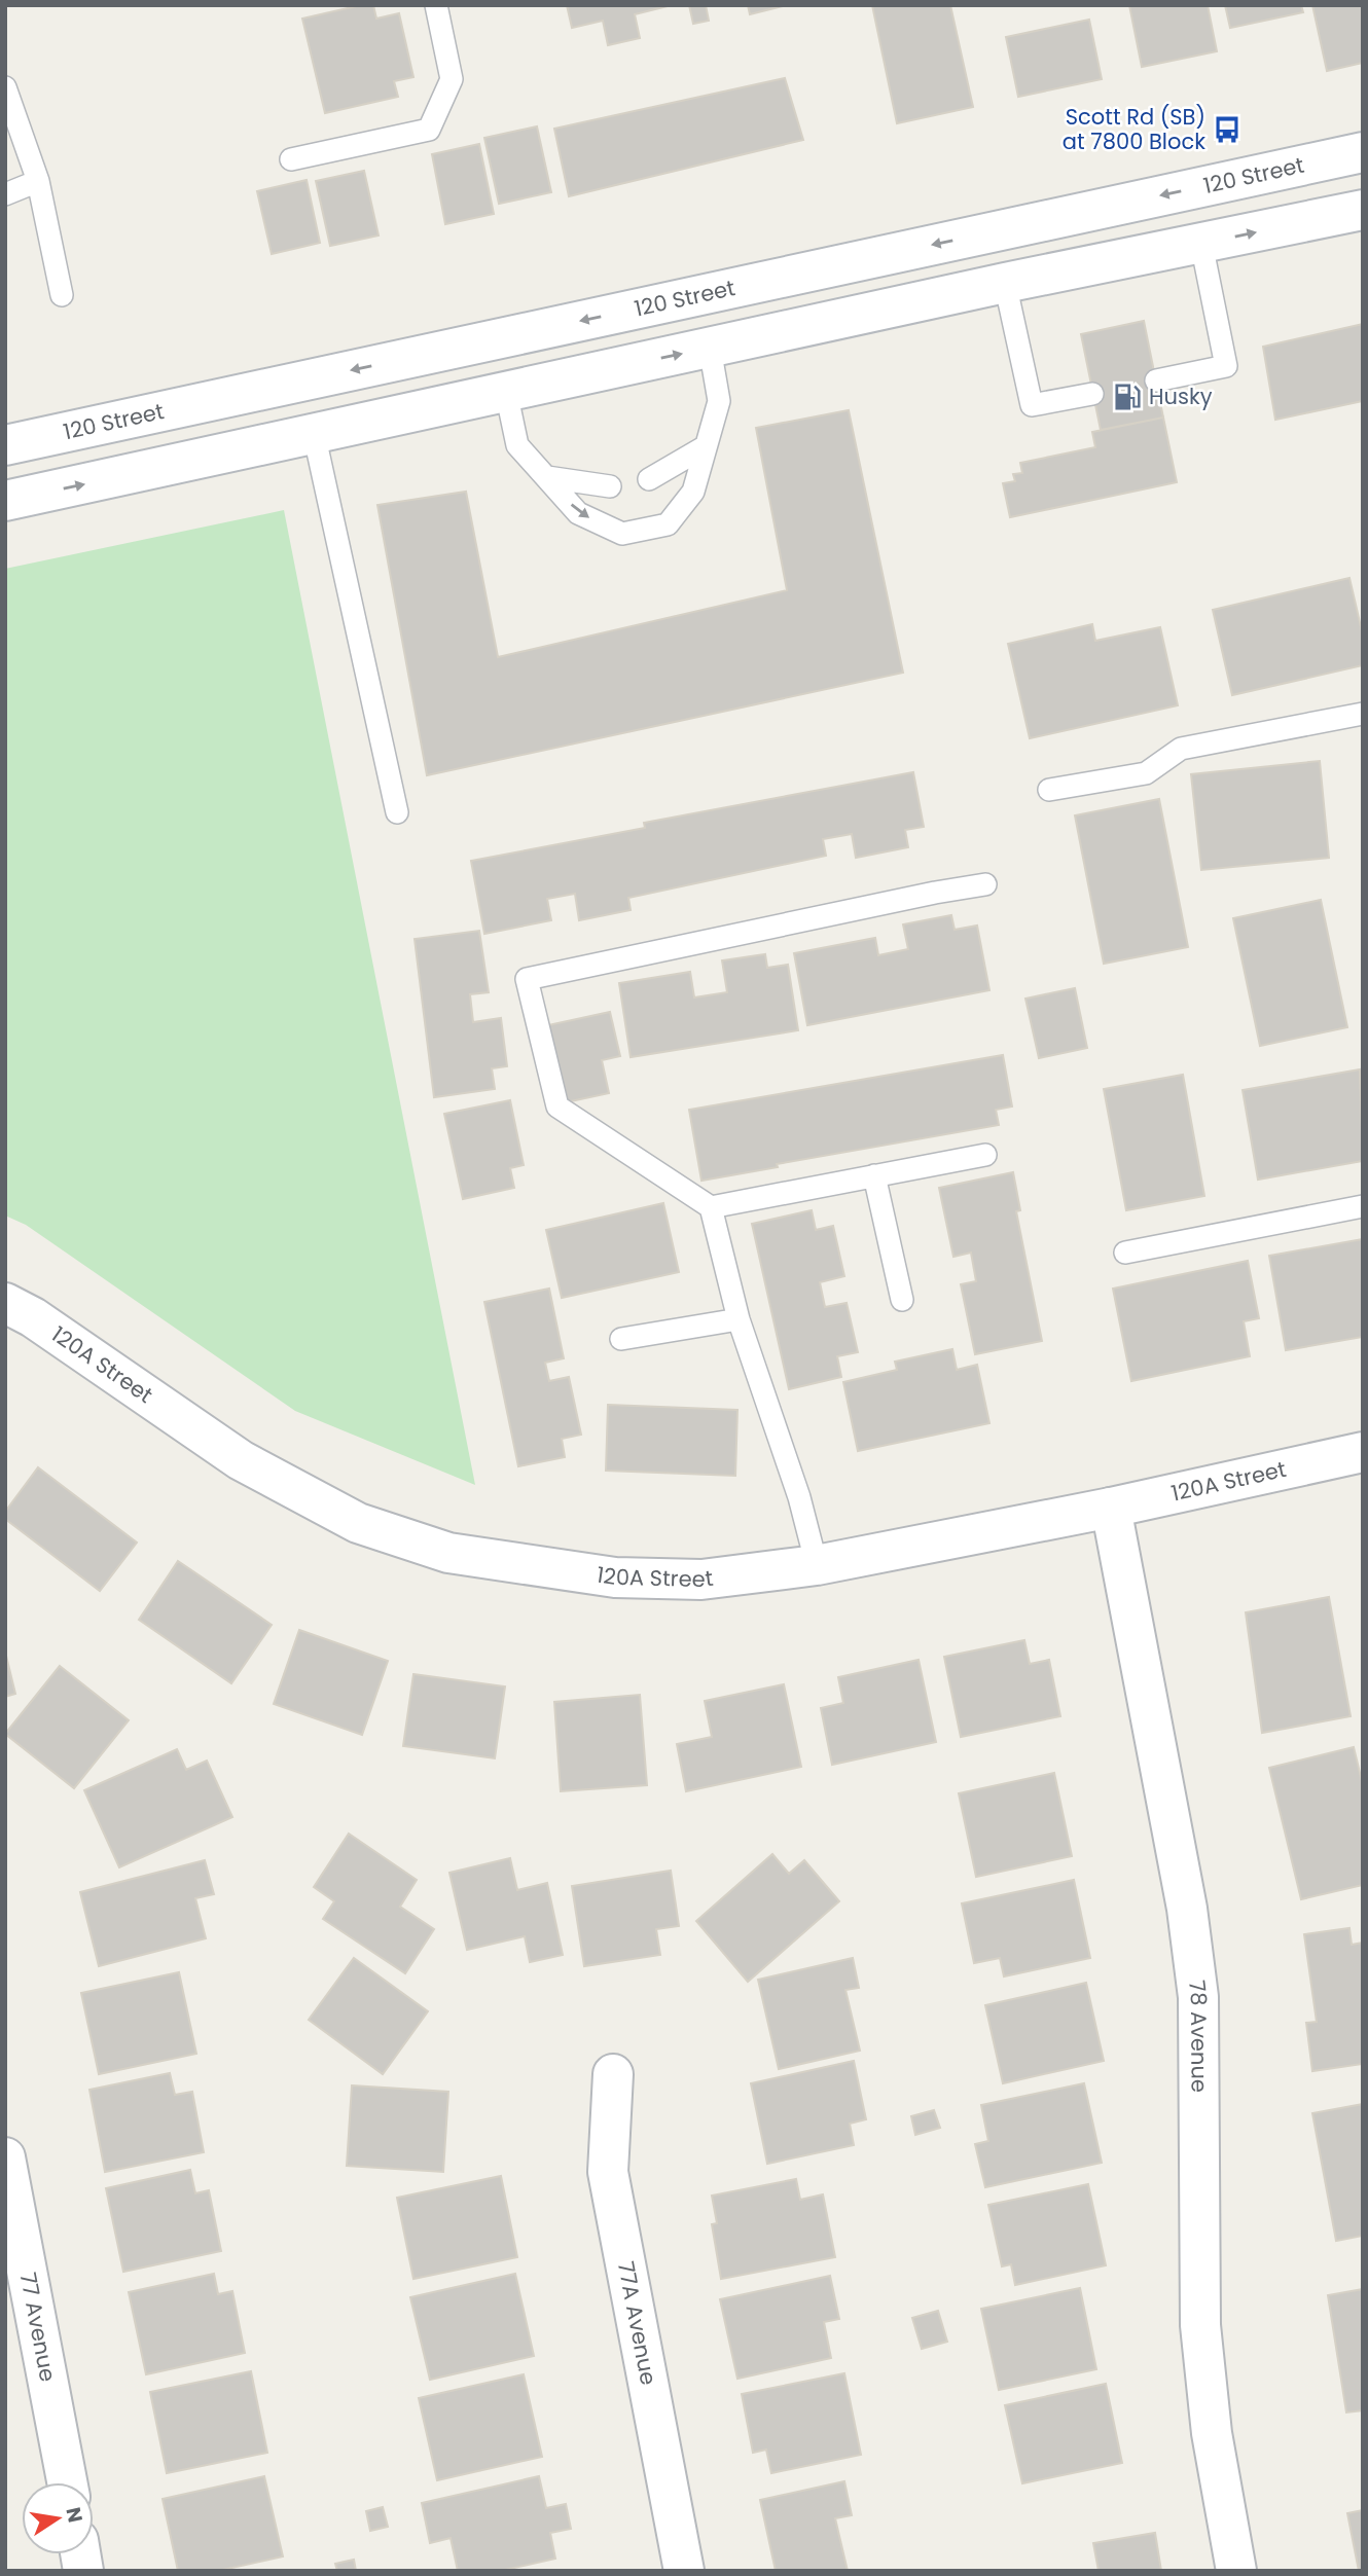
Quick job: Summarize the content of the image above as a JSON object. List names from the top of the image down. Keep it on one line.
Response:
{"streets":{"main road":["120 Street","120A Street","78 Avenue","77A Avenue","77 Avenue"]},"crossings":[["120A Street","78 Avenue"]],"places":{"bus stop":["Scott Rd (SB) at 7800 Block"],"fuel station":["Husky"]},"north":"right"}
